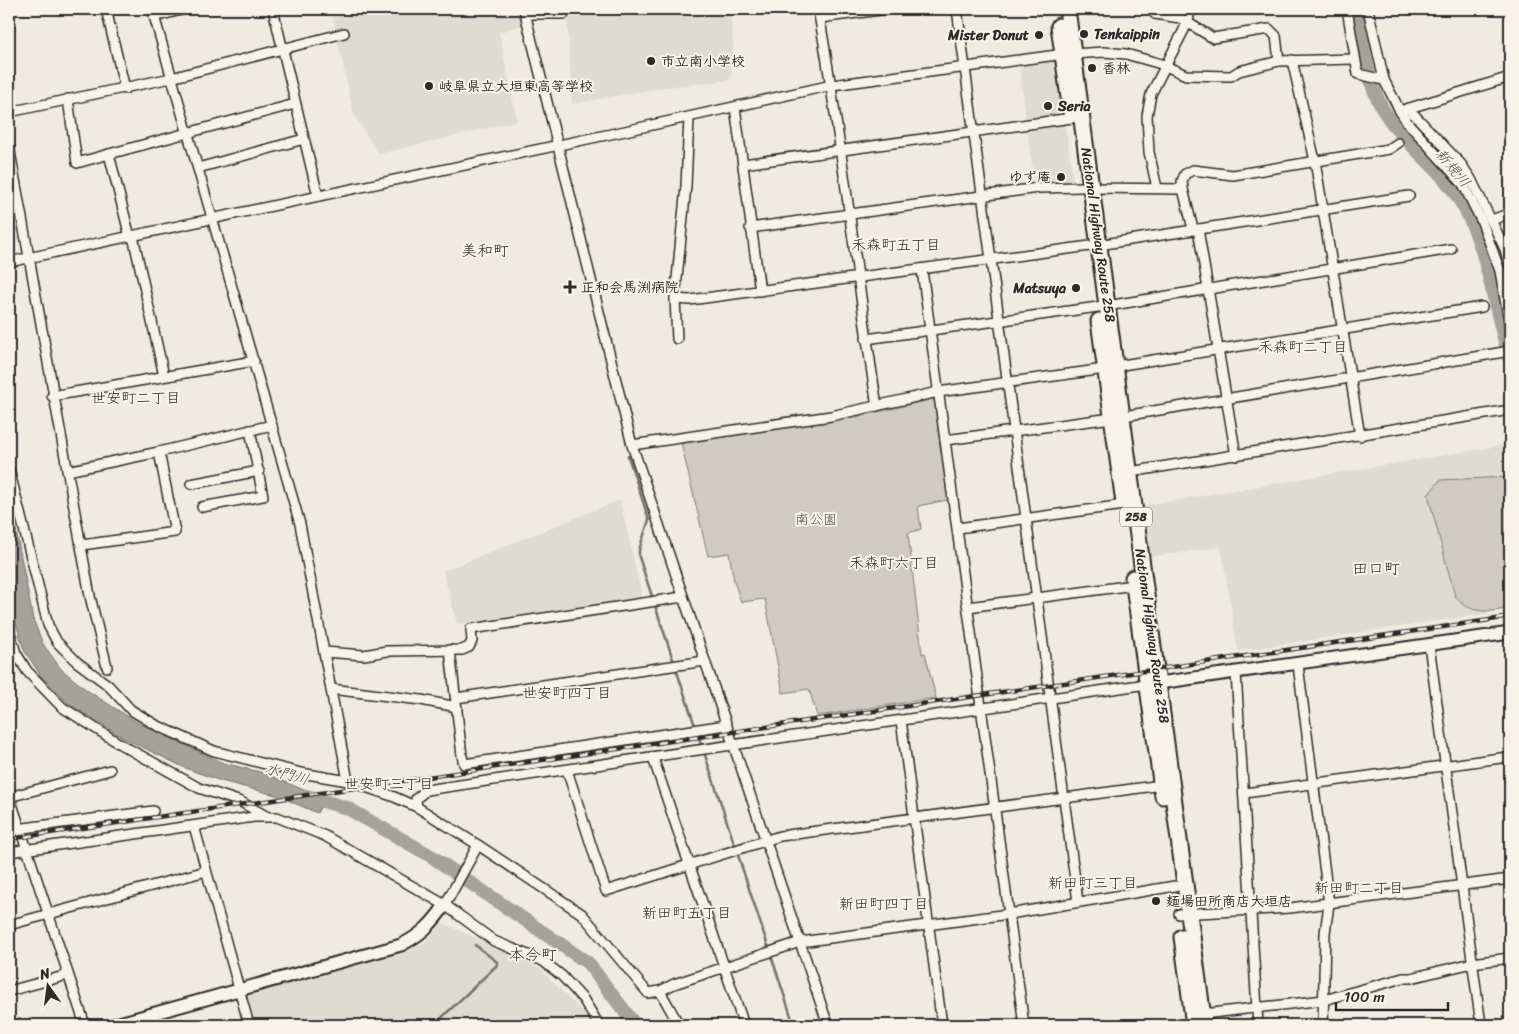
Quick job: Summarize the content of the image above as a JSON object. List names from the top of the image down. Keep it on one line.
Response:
{"streets":{"highway":["National Highway Route 258","258"]},"districts":["禾森町五丁目","美和町","禾森町二丁目","世安町二丁目","禾森町六丁目","田口町","世安町四丁目","世安町三丁目","新田町三丁目","新田町二丁目","新田町四丁目","新田町五丁目","本今町"],"water":["新規川","水門川"],"parks":["南公園"],"places":{"other":["Tenkaippin","Mister Donut","市立南小学校","香林","岐阜県立大垣東高等学校","Seria","ゆず庵","Matsuya","麺場田所商店大垣店"],"health":["正和会馬渕病院"]},"scale_bar":"100 m","north":"top"}
